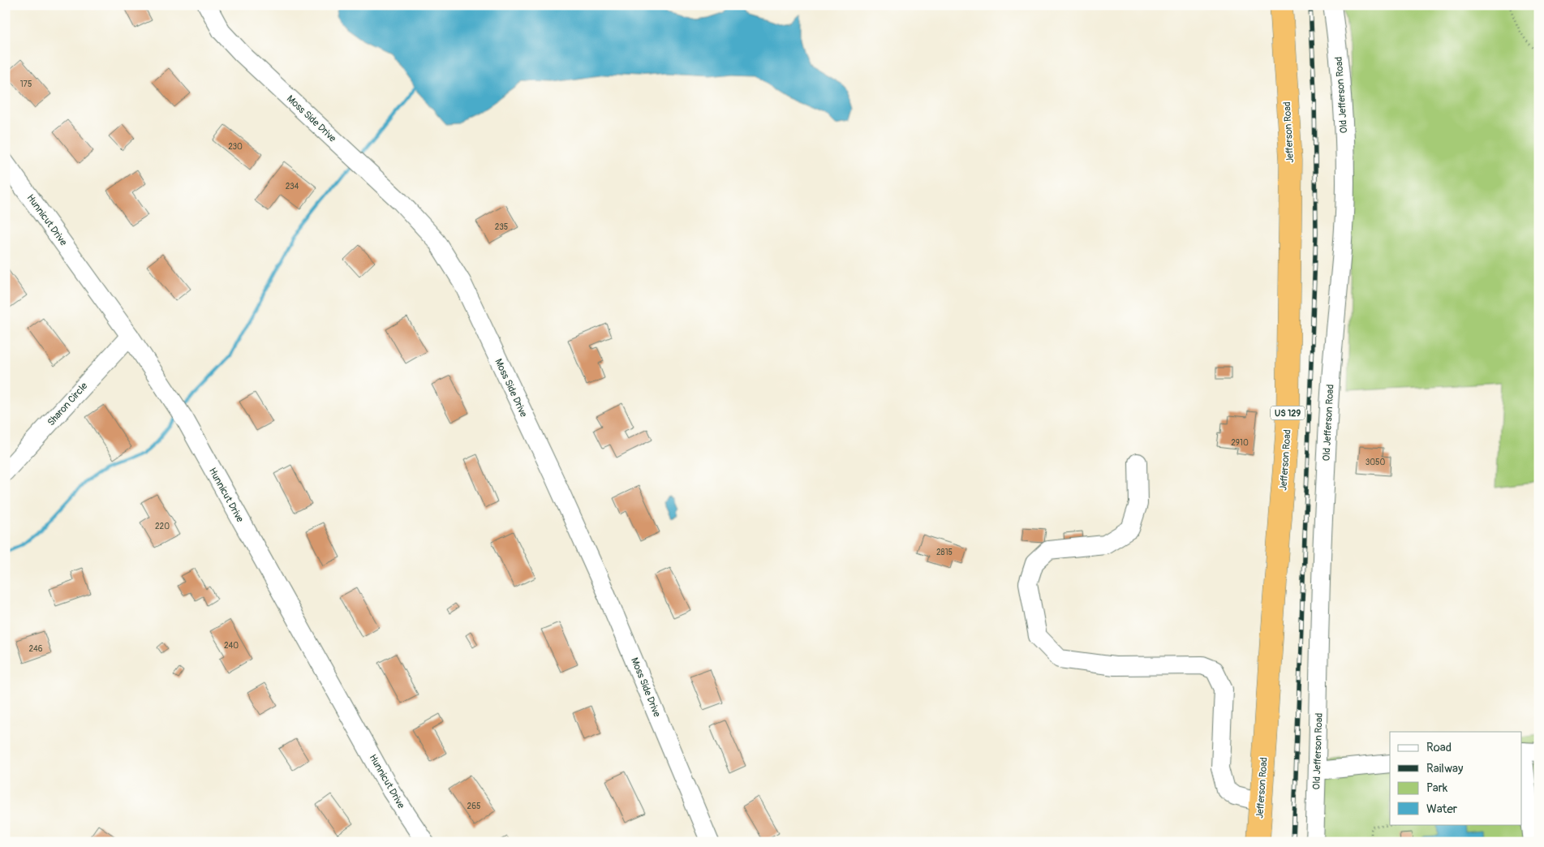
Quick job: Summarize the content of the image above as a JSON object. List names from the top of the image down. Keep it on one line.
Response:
{"streets":{"highway":["Jefferson Road","US 129"],"street":["Old Jefferson Road","Moss Side Drive","Hunnicut Drive","Sharon Circle"]},"crossings":[["Hunnicut Drive","Sharon Circle"]],"house_numbers":["175","230","234","235","2910","3050","220","2815","240","246","265"],"legend":["Road","Railway","Park","Water"]}
